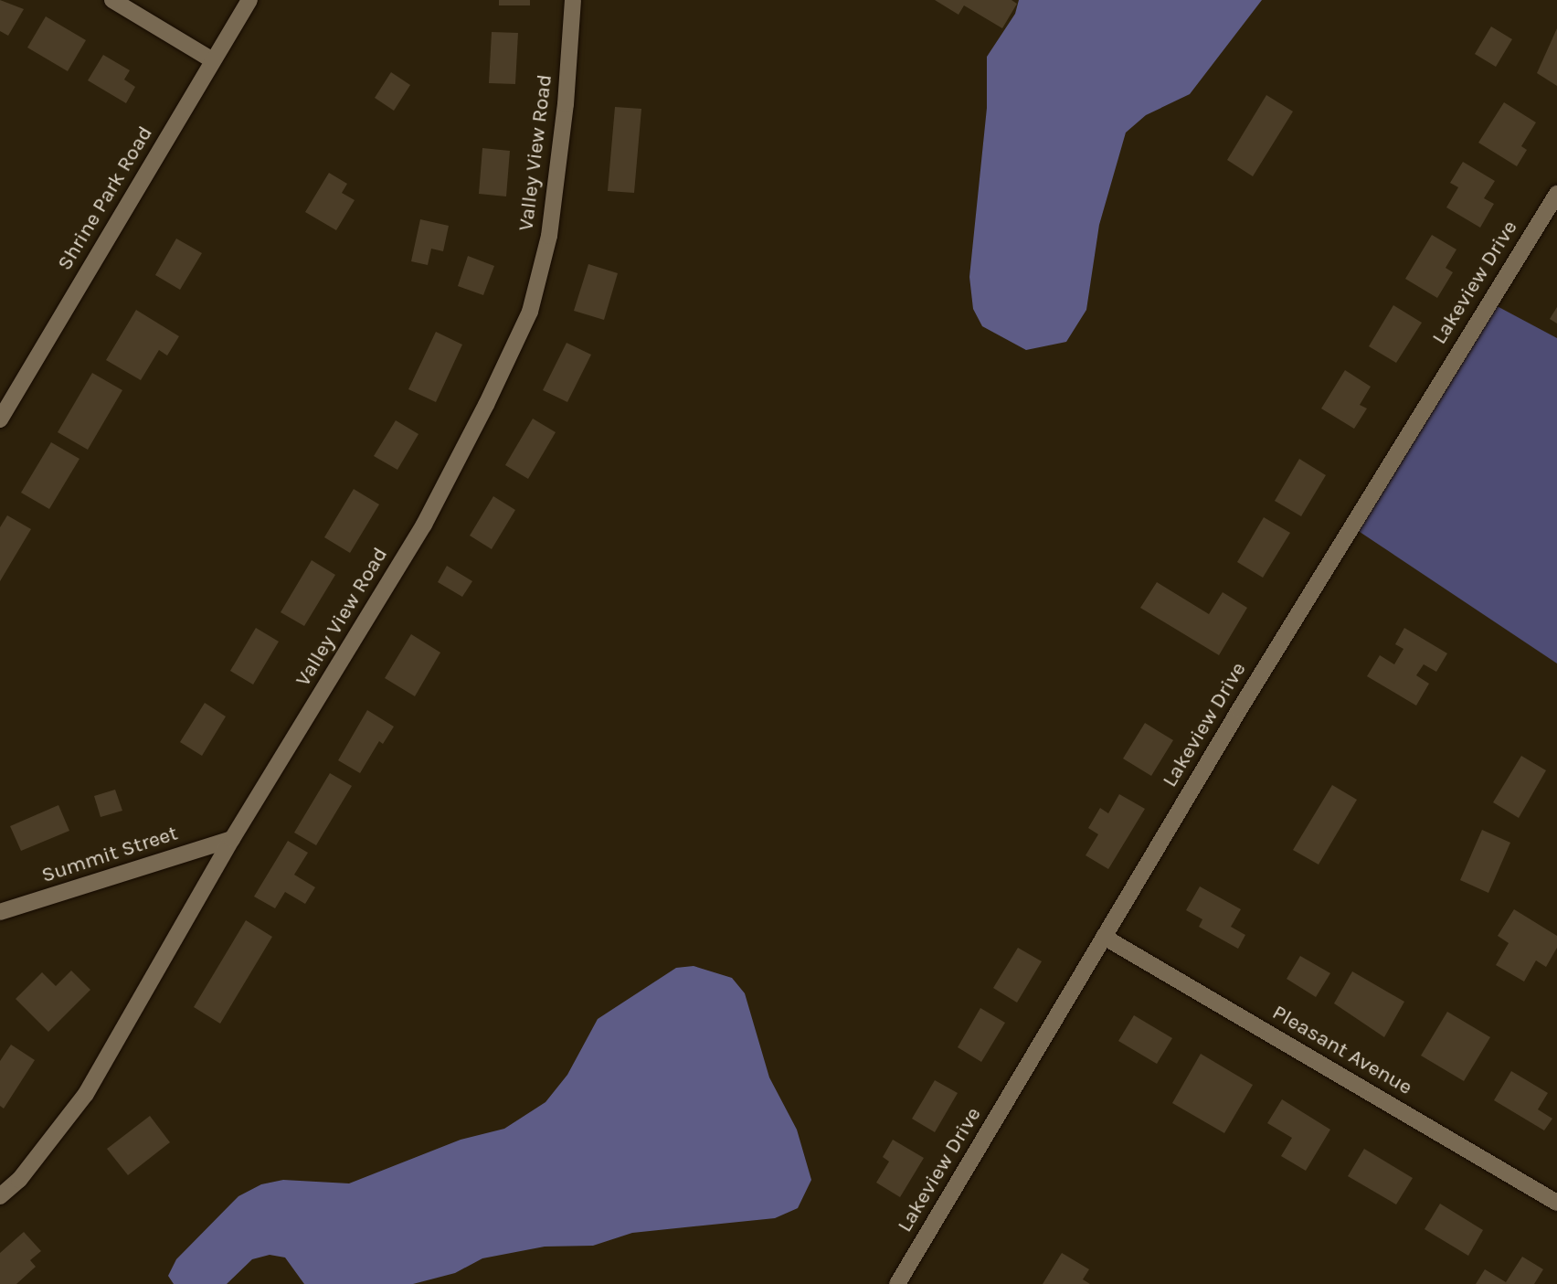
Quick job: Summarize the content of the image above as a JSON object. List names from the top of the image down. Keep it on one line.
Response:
{"streets":{"street":["Valley View Road","Shrine Park Road","Lakeview Drive","Summit Street","Pleasant Avenue"]},"crossings":[["Valley View Road","Summit Street"],["Lakeview Drive","Pleasant Avenue"]]}
